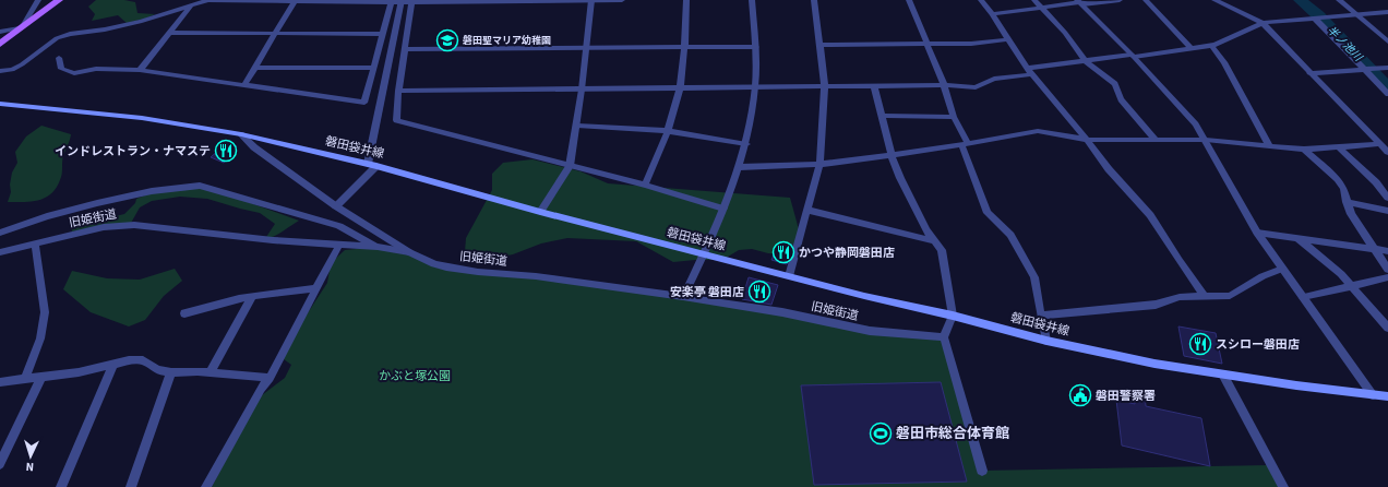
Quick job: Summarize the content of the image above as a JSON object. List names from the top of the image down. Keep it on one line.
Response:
{"streets":{"main road":["磐田袋井線"],"street":["旧姫街道"]},"water":["半ノ池川"],"parks":["かぶと塚公園"],"places":{"school or university":["磐田聖マリア幼稚園"],"restaurant":["インドレストラン・ナマステ","かつや静岡磐田店","安楽亭 磐田店","スシロー磐田店"],"public building":["磐田警察署"],"sports":["磐田市総合体育館"]},"north":"bottom"}
